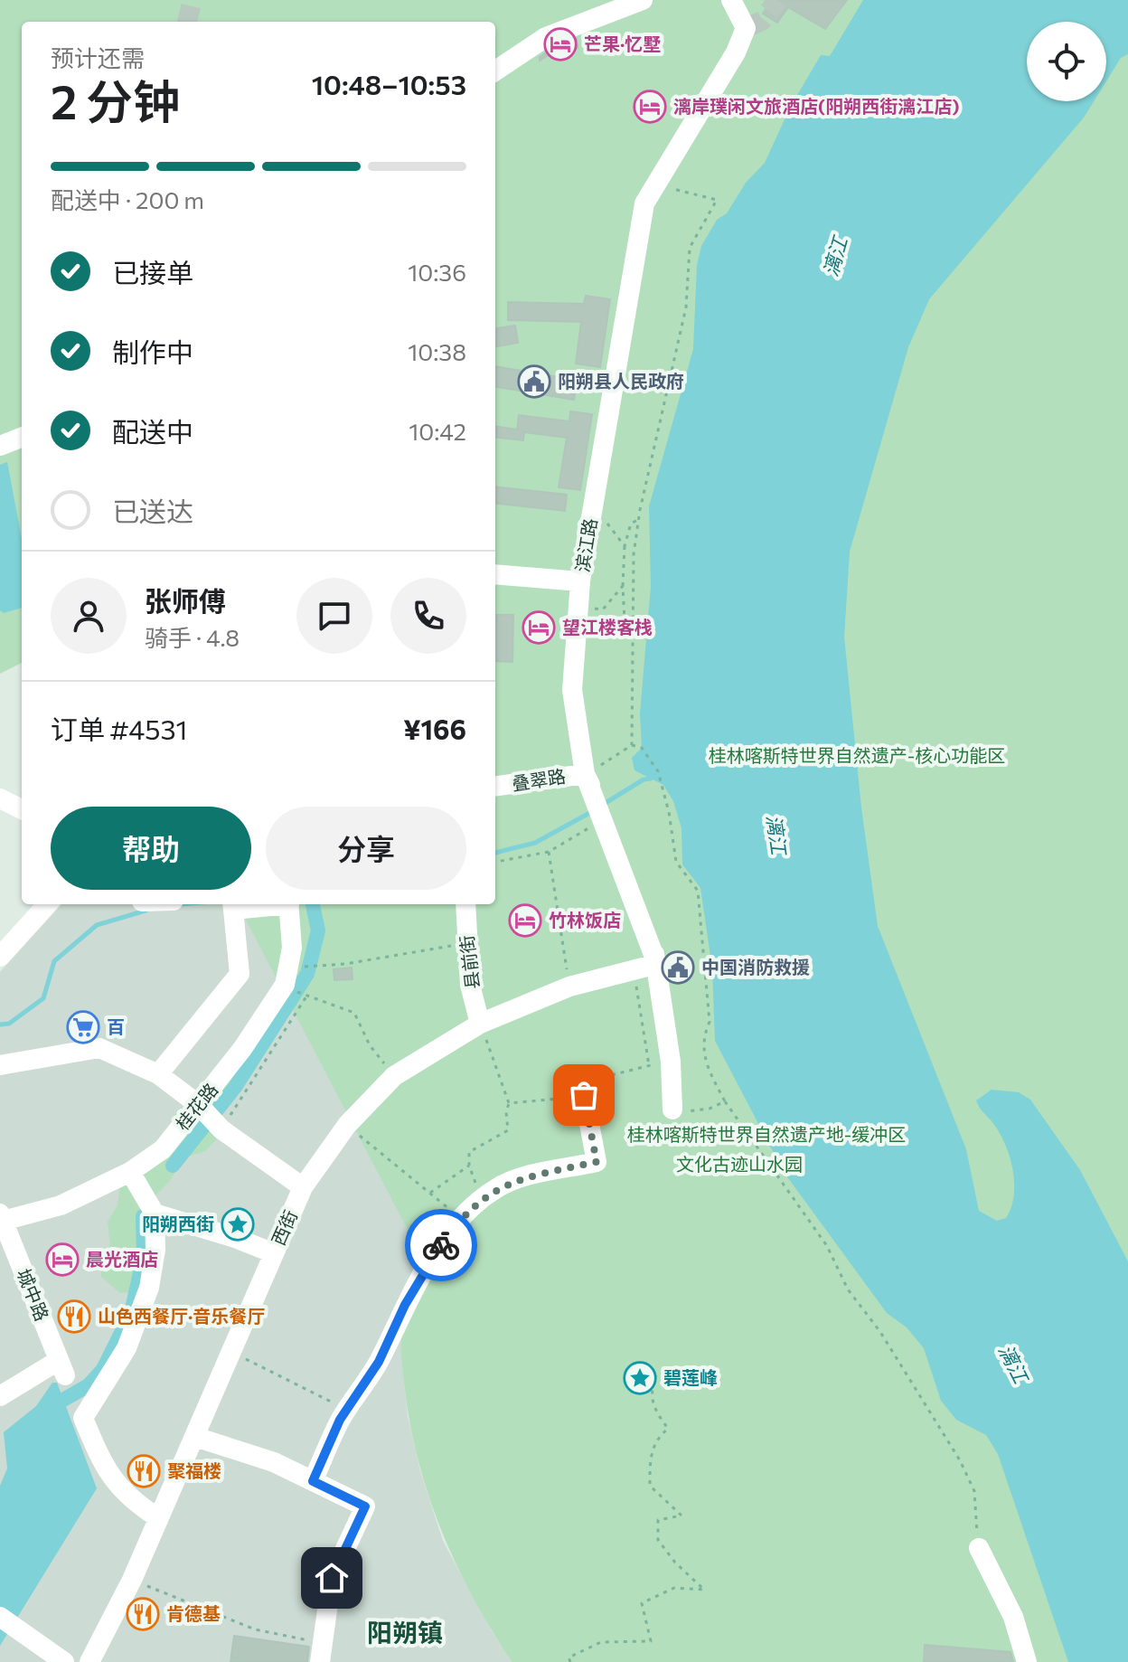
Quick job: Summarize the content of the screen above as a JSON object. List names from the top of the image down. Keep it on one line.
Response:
{"streets":{"street":["滨江路","叠翠路","县前街","桂花路","西街","城中路"]},"crossings":[["滨江路","叠翠路"],["滨江路","西街"],["县前街","西街"],["桂花路","城中路"]],"districts":["阳朔镇"],"water":["漓江"],"parks":["桂林喀斯特世界自然遗产-核心功能区","桂林喀斯特世界自然遗产地-缓冲区","文化古迹山水园"],"places":{"hotel":["芒果·忆墅","漓岸璞闲文旅酒店(阳朔西街漓江店)","望江楼客栈","竹林饭店","晨光酒店"],"public building":["阳朔县人民政府","中国消防救援"],"supermarket":["百"],"place":["阳朔西街","碧莲峰"],"restaurant":["山色西餐厅·音乐餐厅","聚福楼","肯德基"]},"page":{"heading":["2 分钟","预计还需","10:48–10:53"],"panel":["张师傅","骑手 · 4.8","订单 #4531","¥166"],"bar":"配送中 · 200 m","list":[["已接单","10:36"],["制作中","10:38"],["配送中","10:42"],"已送达"],"buttons":["帮助","分享"]}}
